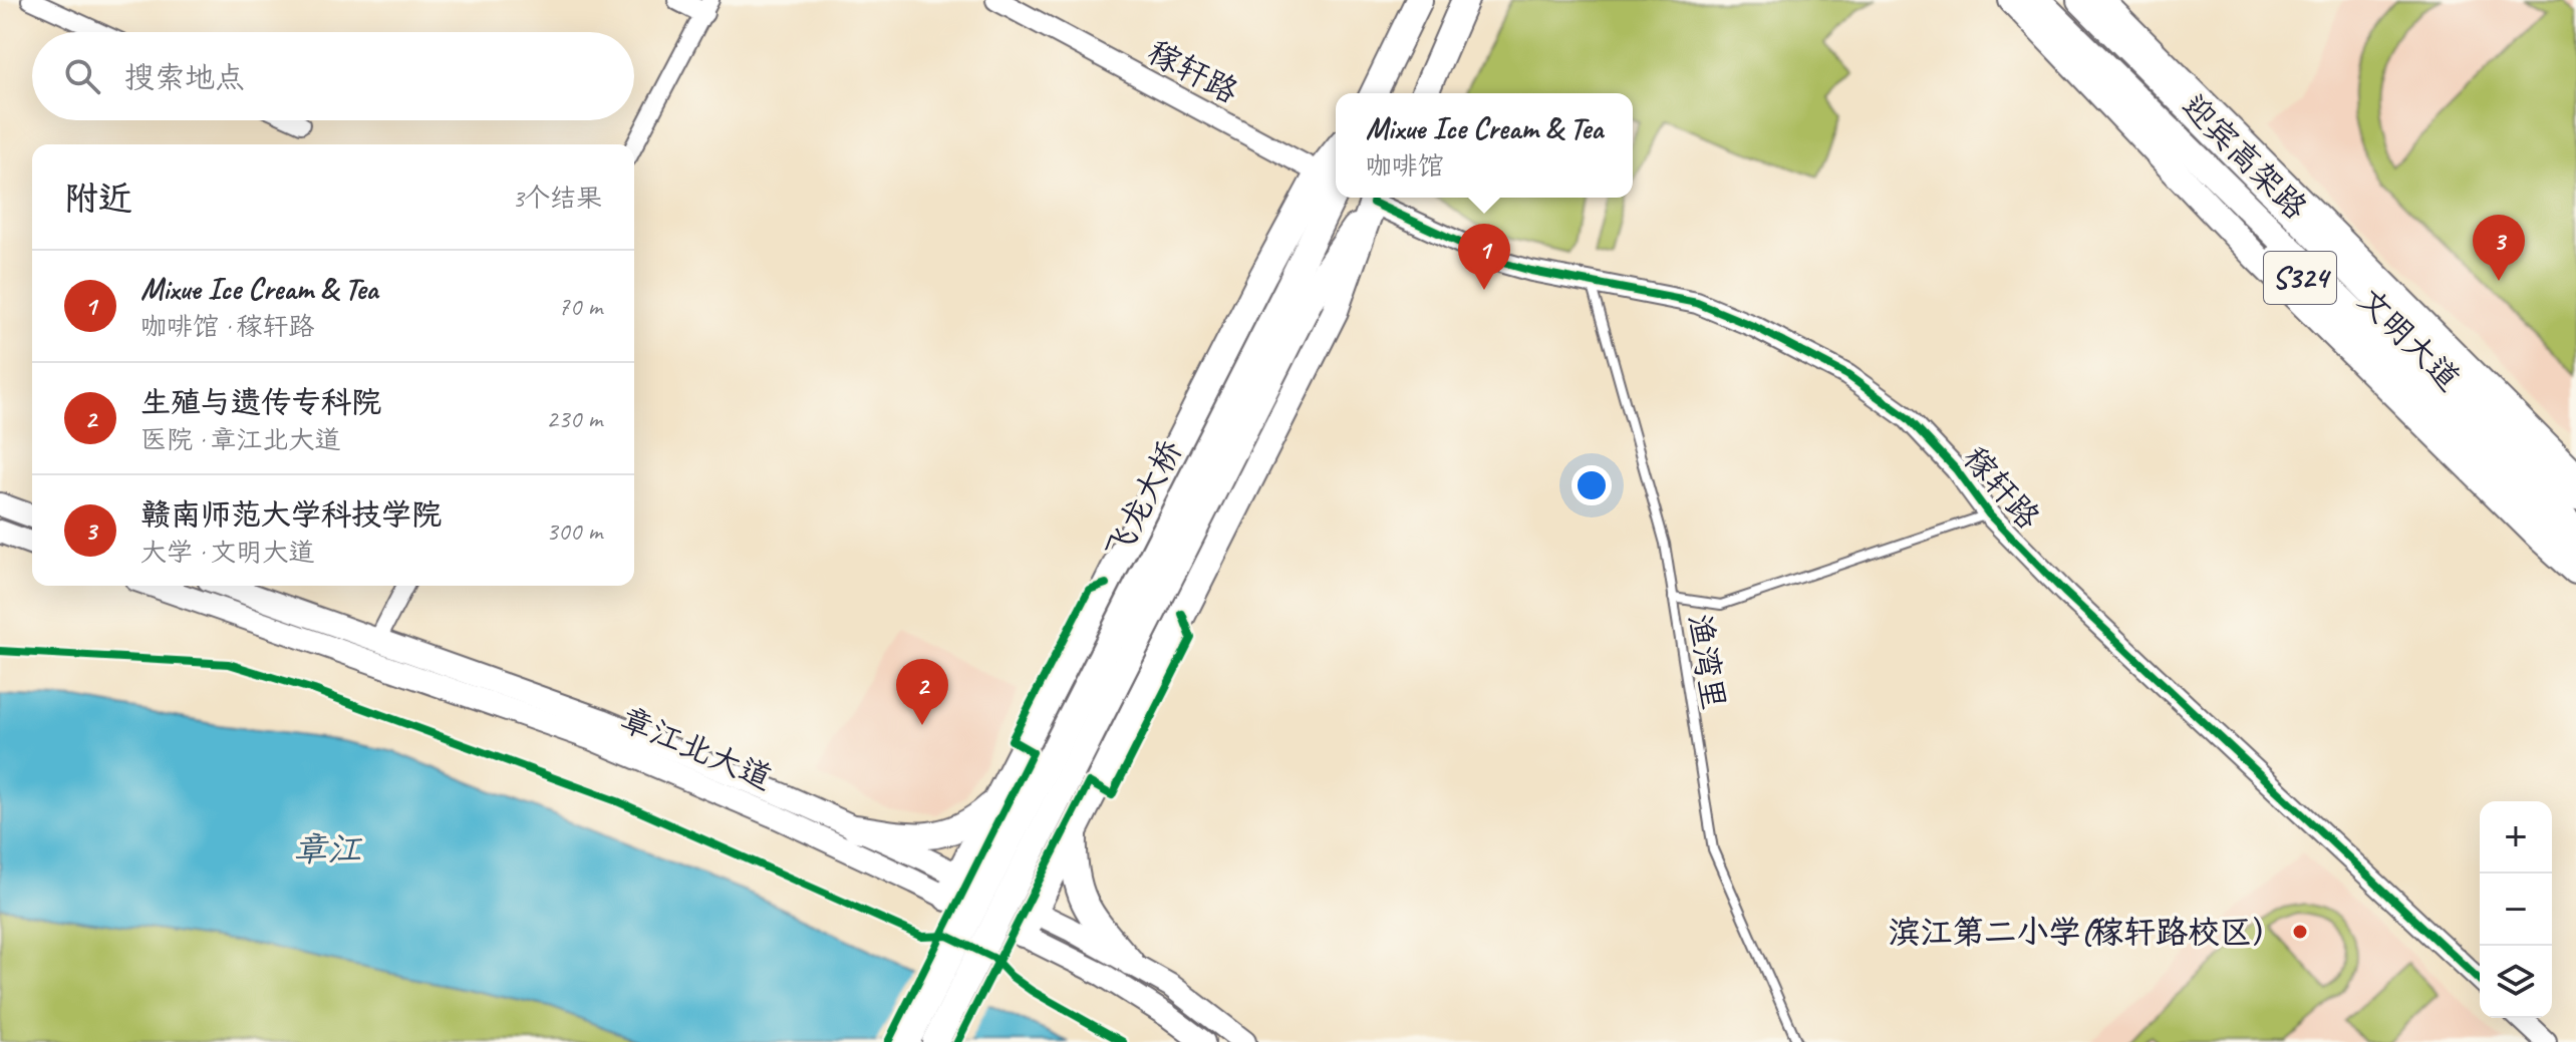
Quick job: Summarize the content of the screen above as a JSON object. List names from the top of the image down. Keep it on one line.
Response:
{"streets":{"main road":["迎宾高架路","S324","文明大道","飞龙大桥","章江北大道"],"street":["稼轩路"],"lane":["渔湾里"]},"crossings":[["稼轩路","渔湾里"]],"water":["章江"],"places":["滨江第二小学(稼轩路校区）"],"page":{"search":"搜索地点","popup":["Mixue Ice Cream & Tea","咖啡馆"],"heading":["附近","3个结果"],"pins":["3","1","2"],"list":[{"mark":"1","name":"Mixue Ice Cream & Tea","note":"咖啡馆 · 稼轩路","value":"70 m"},{"mark":"2","name":"生殖与遗传专科院","note":"医院 · 章江北大道","value":"230 m"},{"mark":"3","name":"赣南师范大学科技学院","note":"大学 · 文明大道","value":"300 m"}],"map_buttons":["+","−"]}}
